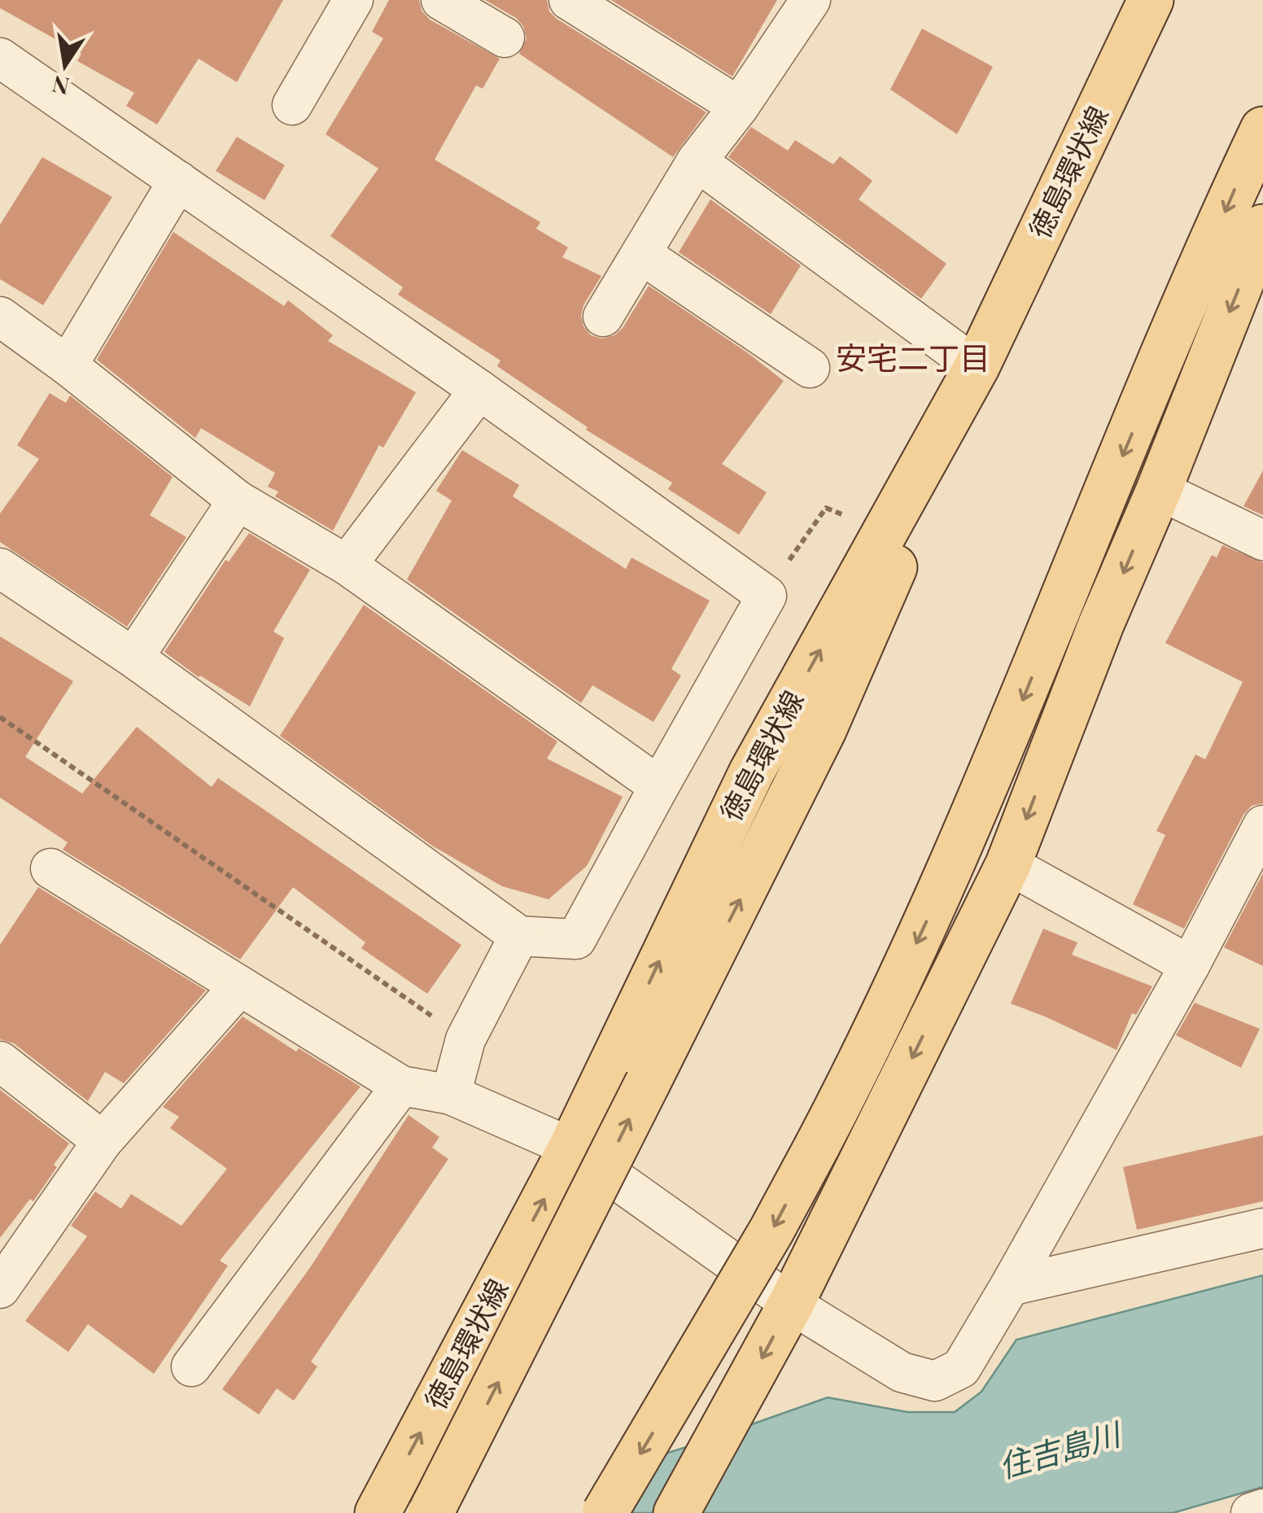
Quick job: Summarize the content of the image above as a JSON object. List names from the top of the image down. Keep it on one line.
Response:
{"streets":{"main road":["徳島環状線"]},"districts":["安宅二丁目"],"water":["住吉島川"],"north":"bottom"}
